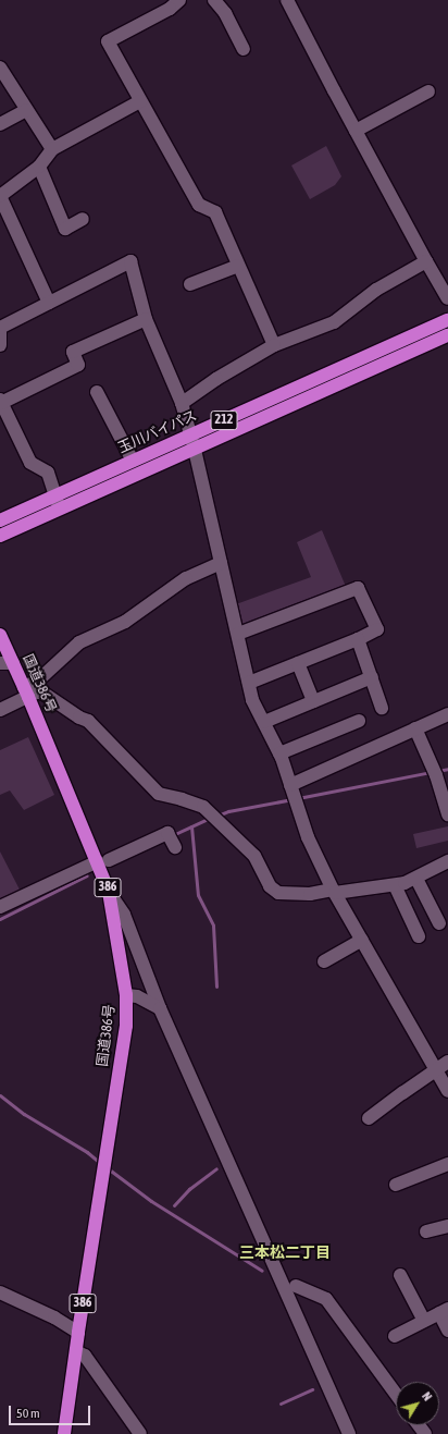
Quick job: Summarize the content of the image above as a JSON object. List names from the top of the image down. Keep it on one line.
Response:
{"streets":{"highway":["212","玉川バイパス","国道386号","386"]},"districts":["三本松二丁目"],"scale_bar":"50 m","north":"top right"}
